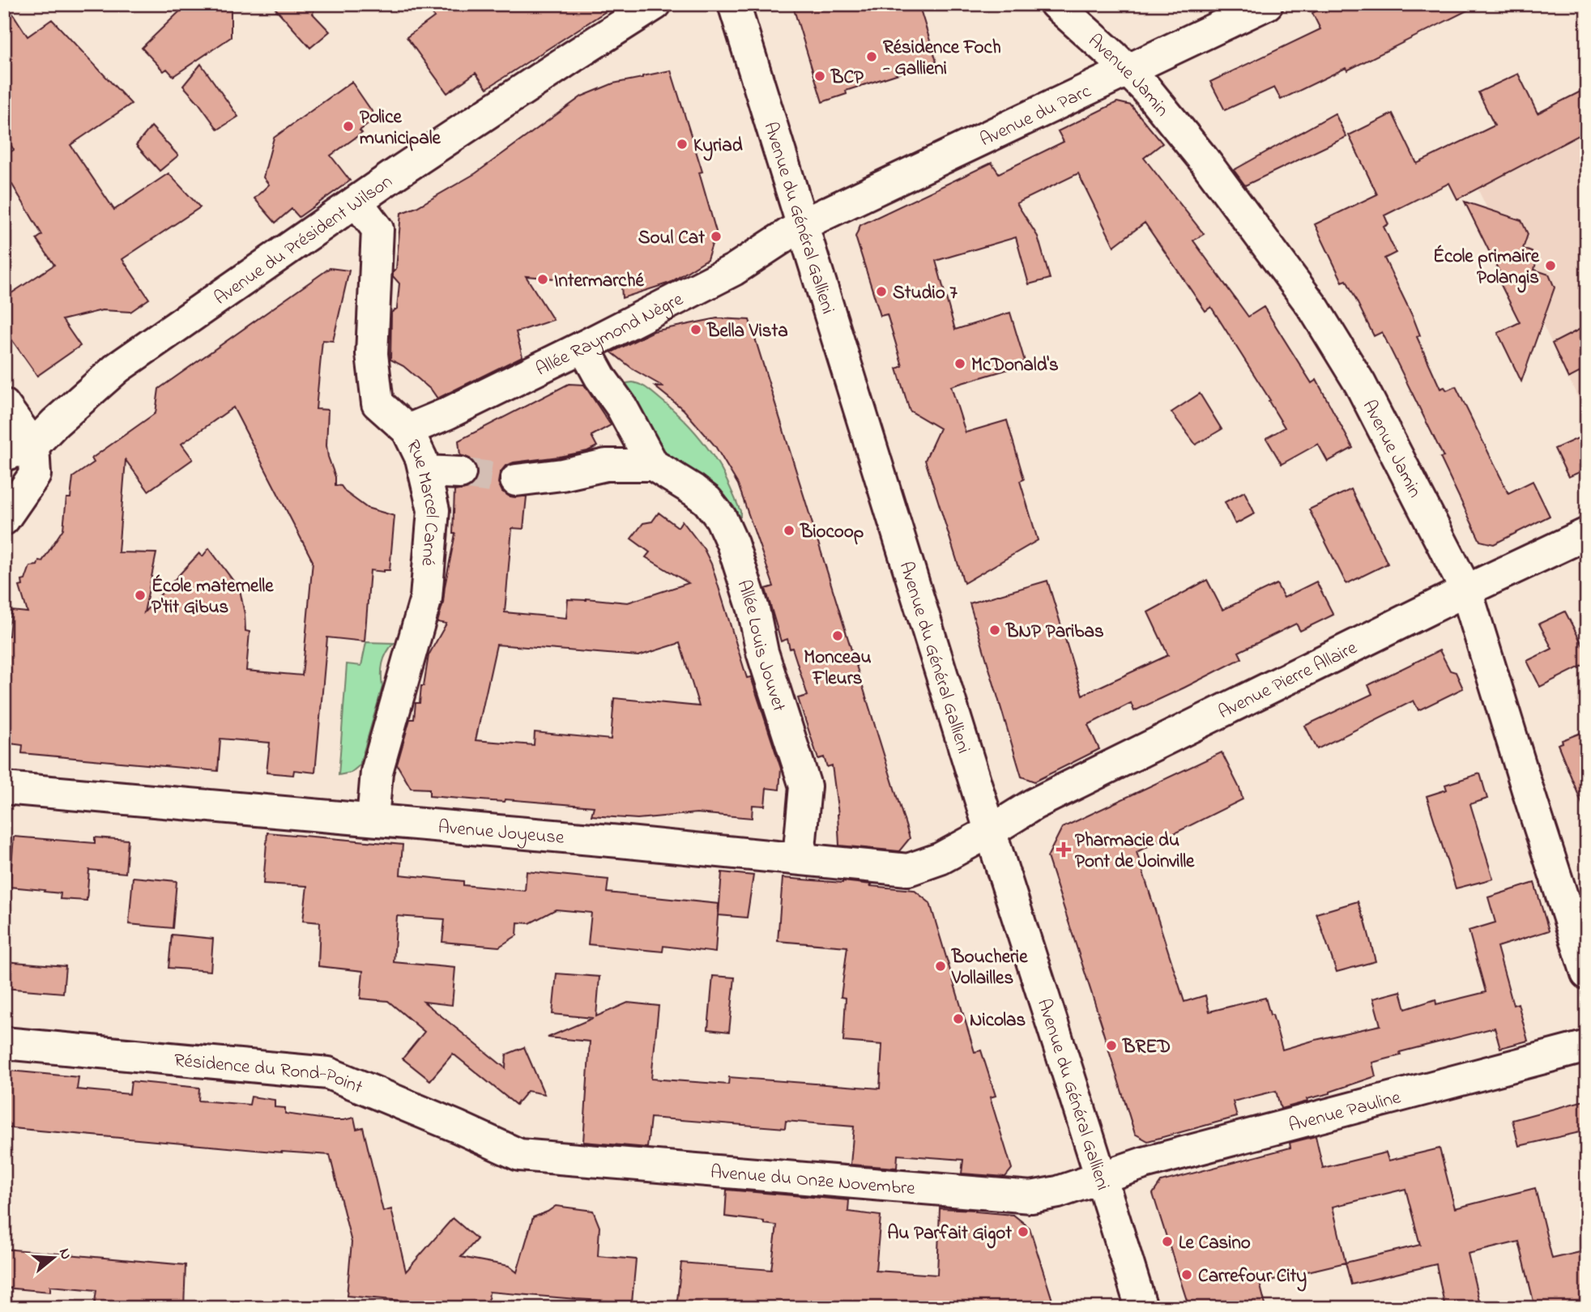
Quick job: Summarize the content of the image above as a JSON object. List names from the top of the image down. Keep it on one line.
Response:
{"streets":{"street":["Avenue Jamin","Avenue du Parc","Avenue du Général Gallieni","Avenue du Président Wilson","Allée Raymond Nègre","Rue Marcel Carné","Allée Louis Jouvet","Avenue Pierre Allaire","Avenue Joyeuse","Résidence du Rond-Point","Avenue Pauline","Avenue du Onze Novembre"]},"crossings":[["Avenue Jamin","Avenue du Parc"],["Avenue Jamin","Avenue Pierre Allaire"],["Avenue du Parc","Avenue du Général Gallieni"],["Avenue du Parc","Allée Raymond Nègre"],["Avenue du Général Gallieni","Allée Raymond Nègre"],["Avenue du Général Gallieni","Avenue Pierre Allaire"],["Avenue du Général Gallieni","Avenue Joyeuse"],["Avenue du Général Gallieni","Avenue Pauline"],["Avenue du Général Gallieni","Avenue du Onze Novembre"],["Avenue du Président Wilson","Rue Marcel Carné"],["Allée Raymond Nègre","Rue Marcel Carné"],["Allée Raymond Nègre","Allée Louis Jouvet"],["Rue Marcel Carné","Avenue Joyeuse"],["Allée Louis Jouvet","Avenue Joyeuse"],["Avenue Pierre Allaire","Avenue Joyeuse"],["Résidence du Rond-Point","Avenue du Onze Novembre"],["Avenue Pauline","Avenue du Onze Novembre"]],"places":{"other":["Résidence Foch - Gallieni","BCP","Police municipale","Kyriad","Soul Cat","École primaire Polangis","Intermarché","Studio 7","Bella Vista","McDonald's","Biocoop","École maternelle P'tit Gibus","BNP Paribas","Monceau Fleurs","Boucherie Vollailles","Nicolas","BRED","Au Parfait Gigot","Le Casino","Carrefour City"],"health":["Pharmacie du Pont de Joinville"]},"north":"right"}
